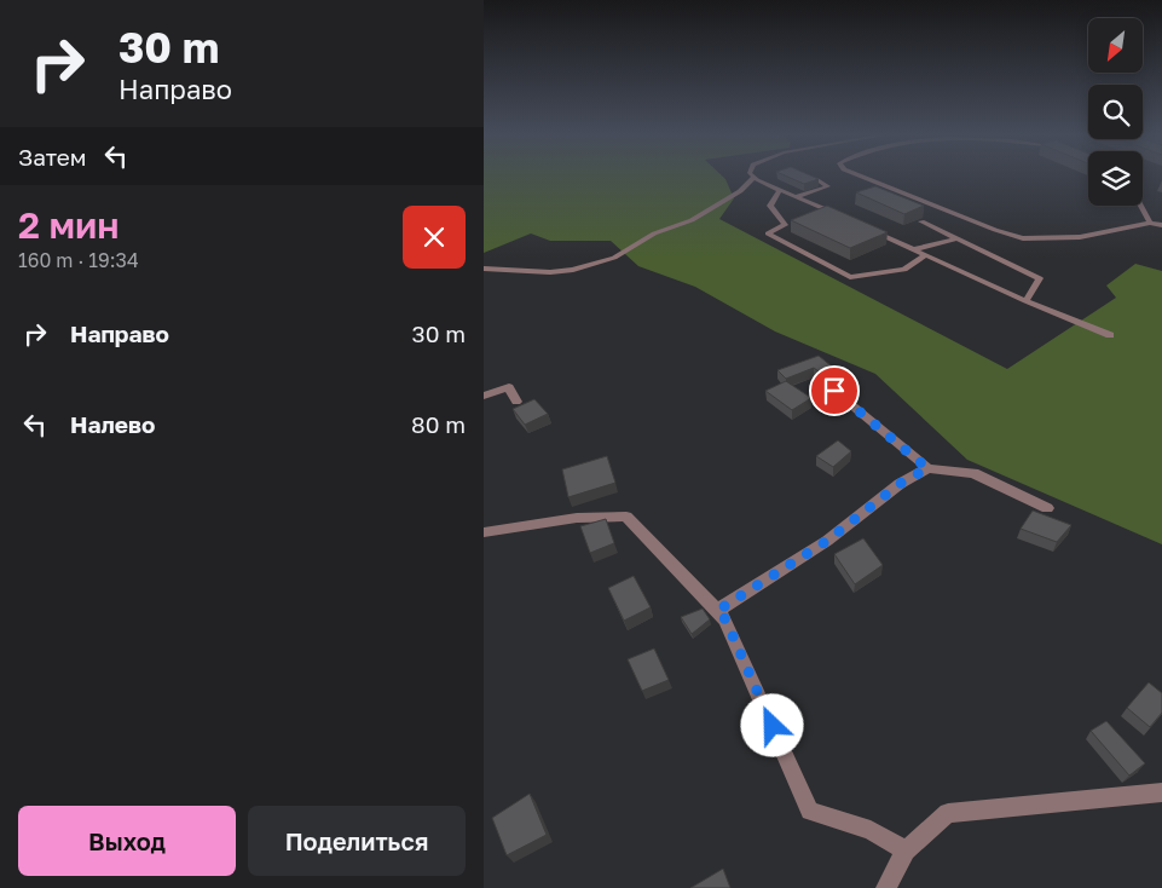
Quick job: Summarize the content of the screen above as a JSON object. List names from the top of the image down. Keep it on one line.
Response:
{"north":"bottom left","page":{"turn":["30 m","Направо"],"then":"Затем","heading":["2 мин","160 m · 19:34"],"list":[{"name":"Направо","value":"30 m"},{"name":"Налево","value":"80 m"}],"buttons":["Выход","Поделиться"]}}
